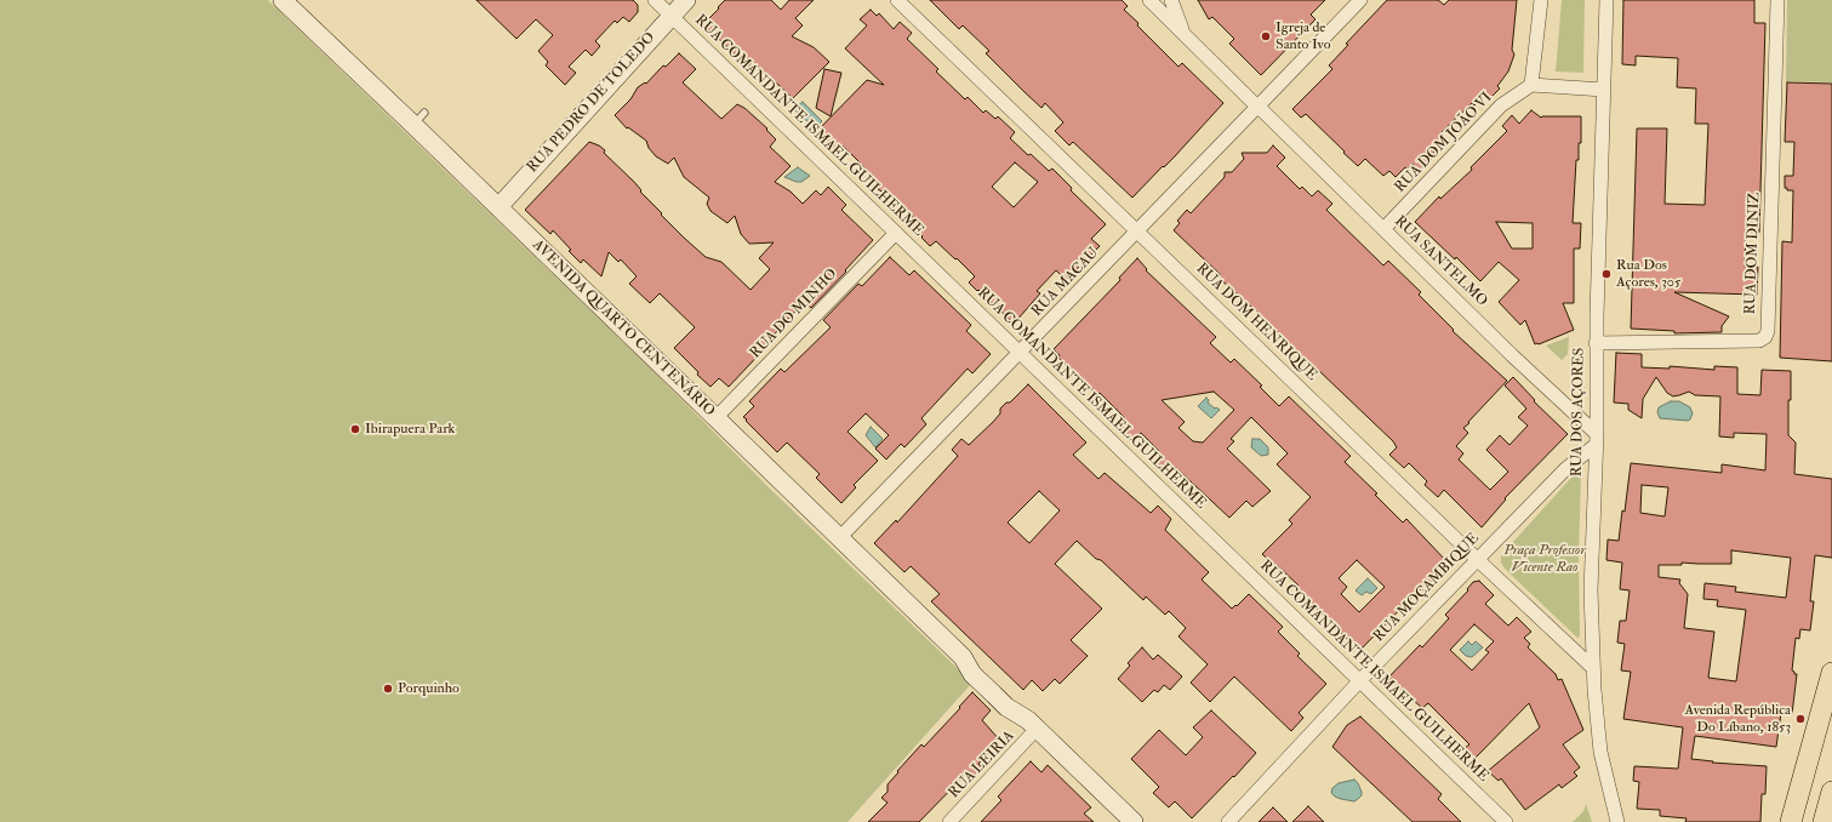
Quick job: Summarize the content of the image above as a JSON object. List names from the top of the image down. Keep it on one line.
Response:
{"streets":{"street":["RUA PEDRO DE TOLEDO","RUA COMANDANTE ISMAEL GUILHERME","RUA DOM JOÃO VI","RUA DOM DINIZ","RUA SANTELMO","RUA MACAU","RUA DO MINHO","RUA DOM HENRIQUE","AVENIDA QUARTO CENTENÁRIO","RUA DOS AÇORES","RUA MOÇAMBIQUE","RUA LEIRIA"]},"crossings":[["RUA PEDRO DE TOLEDO","RUA COMANDANTE ISMAEL GUILHERME"],["RUA PEDRO DE TOLEDO","AVENIDA QUARTO CENTENÁRIO"],["RUA COMANDANTE ISMAEL GUILHERME","RUA MACAU"],["RUA COMANDANTE ISMAEL GUILHERME","RUA DO MINHO"],["RUA COMANDANTE ISMAEL GUILHERME","RUA MOÇAMBIQUE"],["RUA DOM JOÃO VI","RUA SANTELMO"],["RUA DOM DINIZ","RUA DOS AÇORES"],["RUA SANTELMO","RUA MACAU"],["RUA SANTELMO","RUA DOS AÇORES"],["RUA SANTELMO","RUA MOÇAMBIQUE"],["RUA MACAU","RUA DOM HENRIQUE"],["RUA MACAU","AVENIDA QUARTO CENTENÁRIO"],["RUA DO MINHO","AVENIDA QUARTO CENTENÁRIO"],["RUA DOM HENRIQUE","RUA DOS AÇORES"],["RUA DOM HENRIQUE","RUA MOÇAMBIQUE"],["AVENIDA QUARTO CENTENÁRIO","RUA LEIRIA"],["RUA DOS AÇORES","RUA MOÇAMBIQUE"]],"parks":["Praça Professor Vicente Rao"],"places":["Igreja de Santo Ivo","Rua Dos Açores, 305","Ibirapuera Park","Porquinho","Avenida República Do Líbano, 1853"]}
